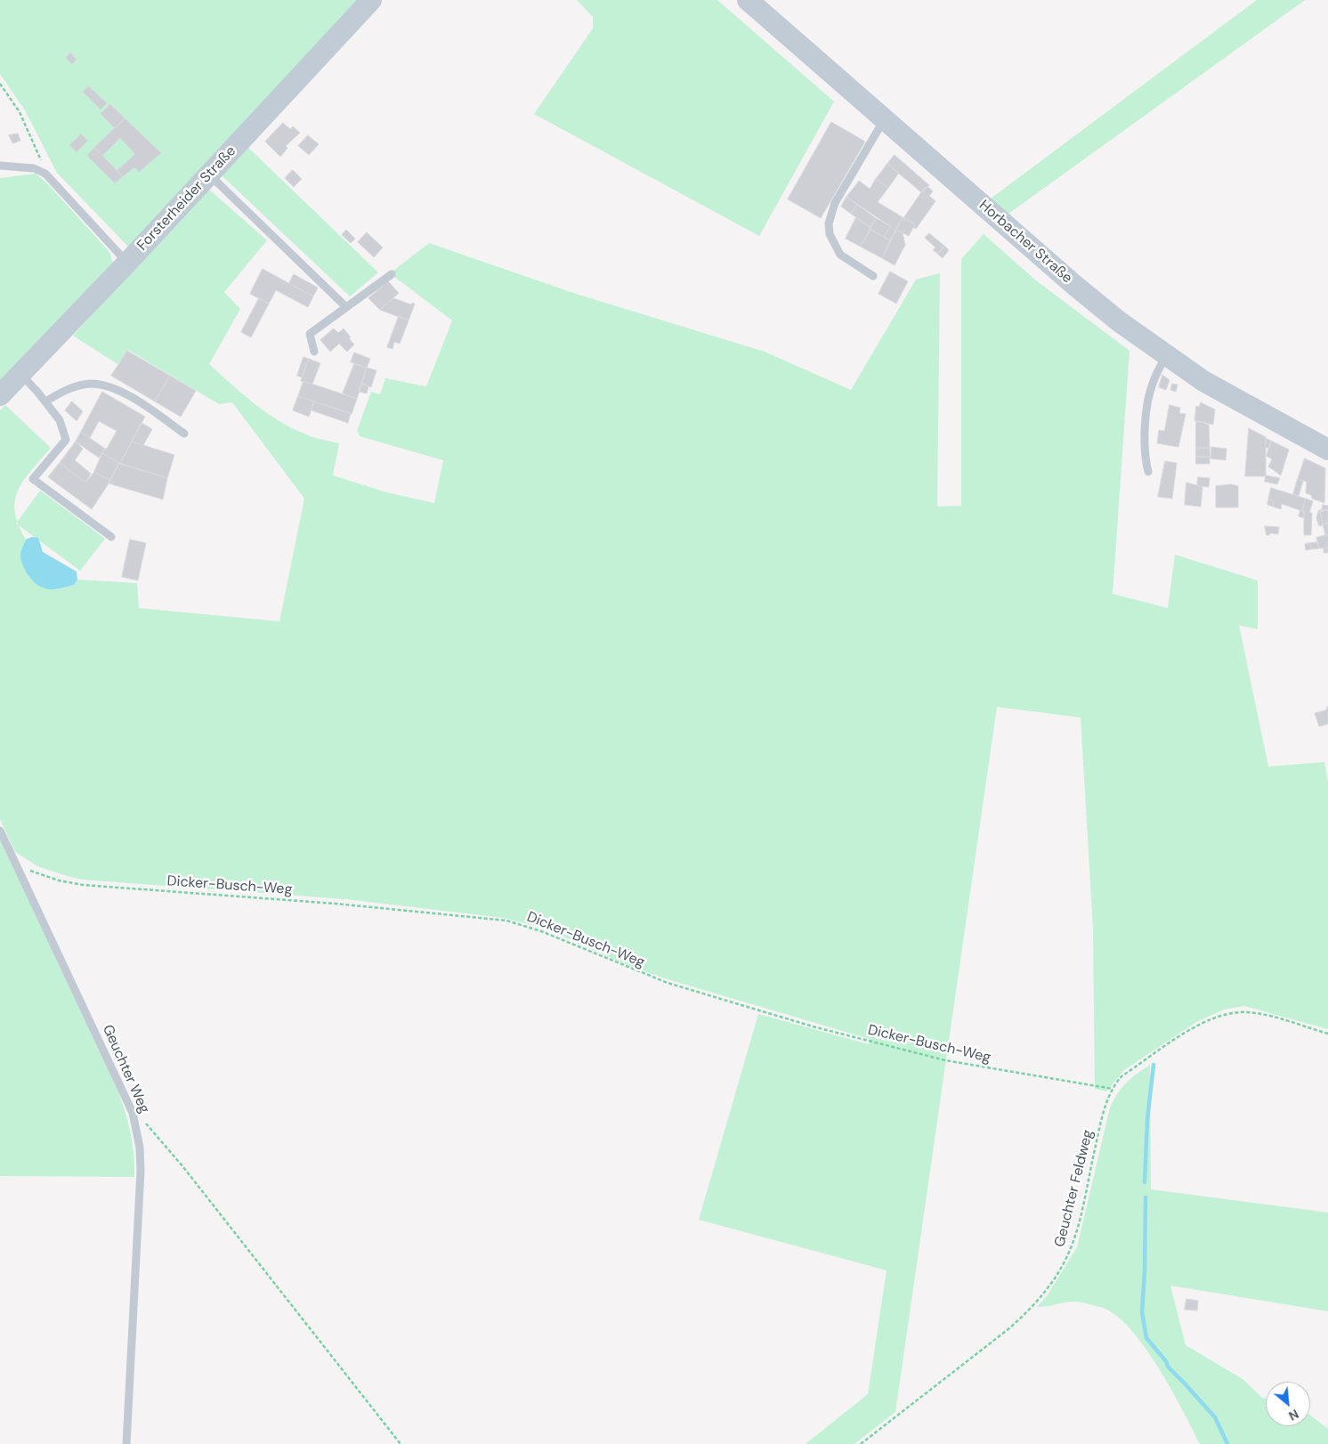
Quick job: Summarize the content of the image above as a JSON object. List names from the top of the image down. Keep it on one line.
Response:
{"streets":{"main road":["Forsterheider Straße","Horbacher Straße"],"lane":["Geuchter Weg"],"path":["Dicker-Busch-Weg","Geuchter Feldweg"]},"crossings":[["Dicker-Busch-Weg","Geuchter Weg"],["Dicker-Busch-Weg","Geuchter Feldweg"]],"north":"bottom right"}
